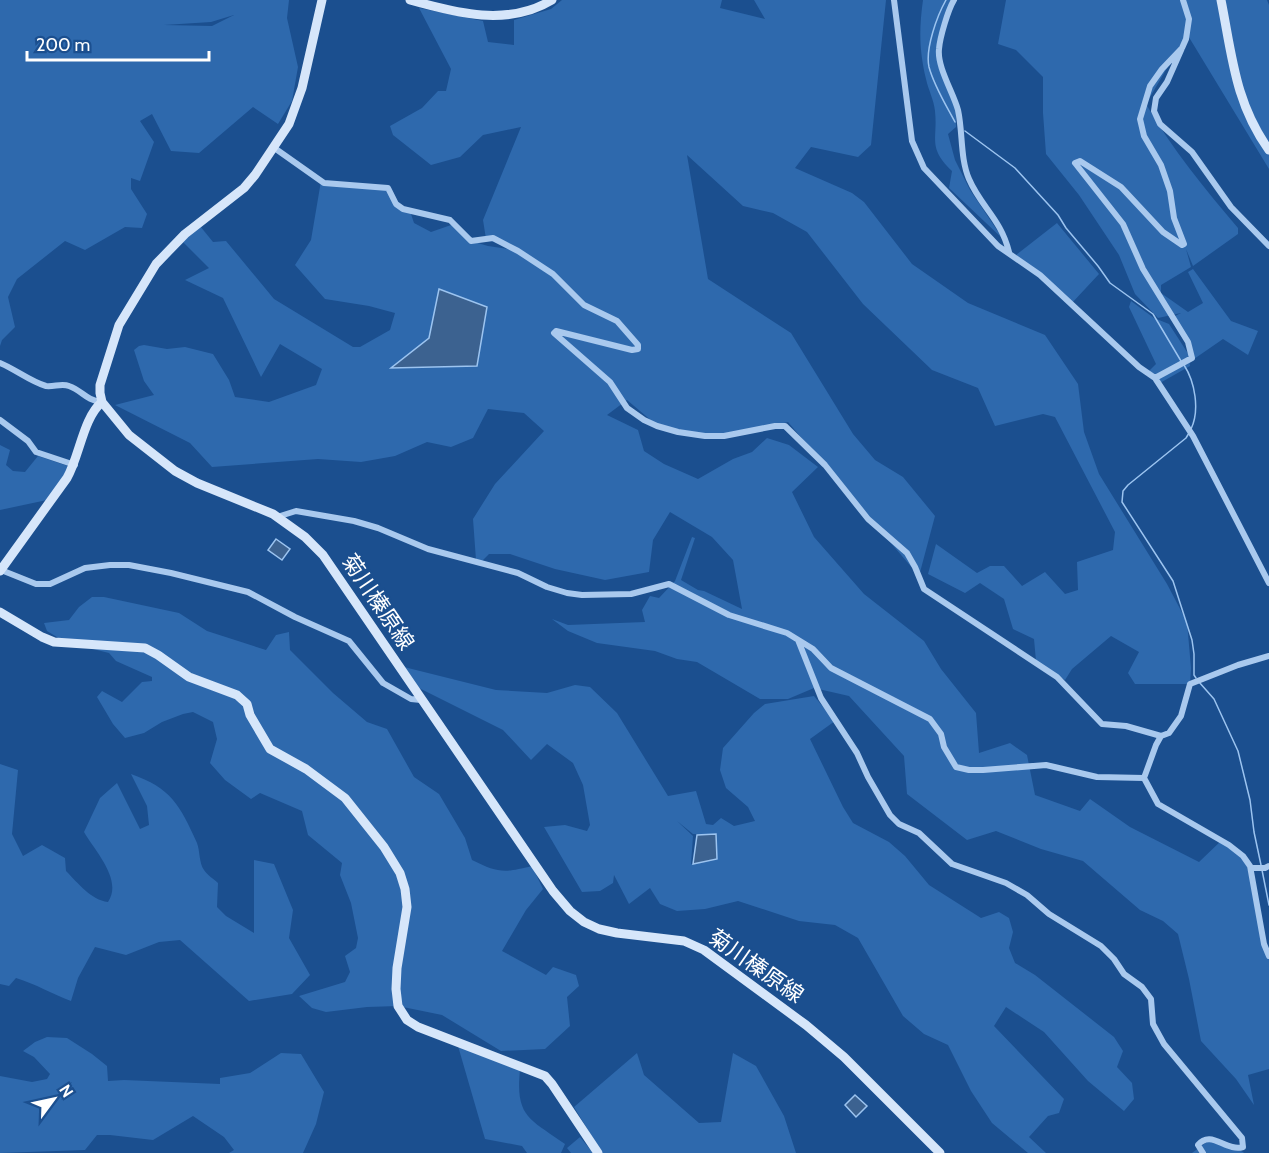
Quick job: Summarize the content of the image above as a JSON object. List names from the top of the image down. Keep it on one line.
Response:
{"streets":{"main road":["菊川榛原線"]},"scale_bar":"200 m","north":"top right"}
